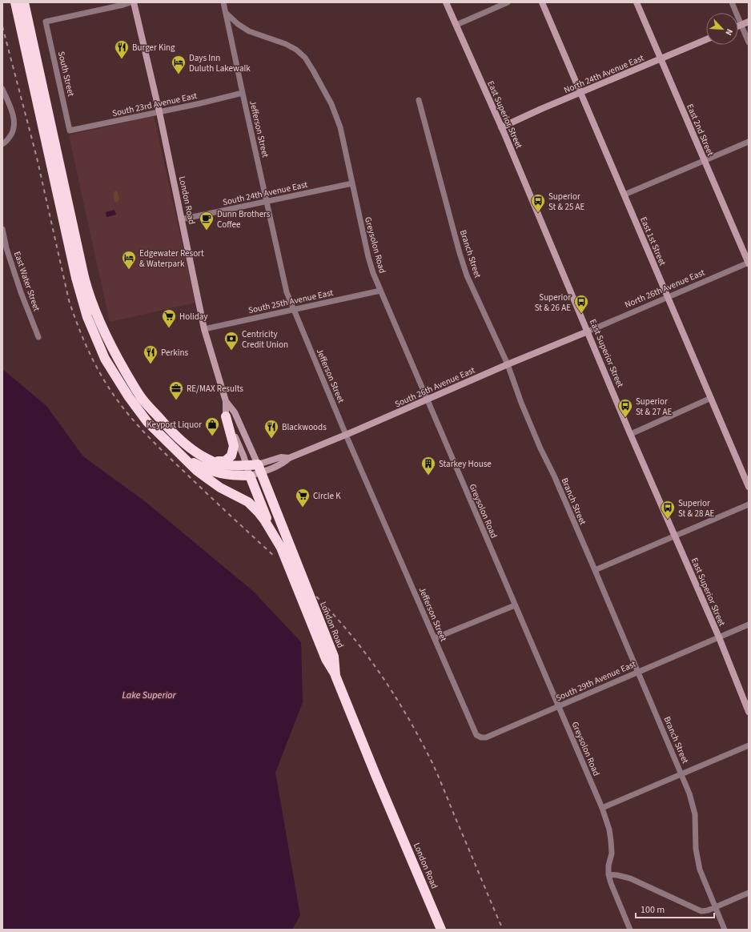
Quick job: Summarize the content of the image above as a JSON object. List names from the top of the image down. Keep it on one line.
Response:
{"streets":{"highway":["London Road"],"street":["South Street","North 24th Avenue East","South 23rd Avenue East","East Superior Street","Jefferson Street","East 2nd Street","South 24th Avenue East","East 1st Street","Greysolon Road","Branch Street","East Water Street","North 26th Avenue East","South 25th Avenue East","South 26th Avenue East","South 29th Avenue East"]},"crossings":[["South Street","South 23rd Avenue East"],["North 24th Avenue East","East Superior Street"],["North 24th Avenue East","East 2nd Street"],["North 24th Avenue East","East 1st Street"],["South 23rd Avenue East","Jefferson Street"],["South 23rd Avenue East","London Road"],["East Superior Street","North 26th Avenue East"],["East Superior Street","South 26th Avenue East"],["East Superior Street","South 29th Avenue East"],["Jefferson Street","South 24th Avenue East"],["Jefferson Street","Greysolon Road"],["Jefferson Street","South 25th Avenue East"],["Jefferson Street","South 26th Avenue East"],["Jefferson Street","South 29th Avenue East"],["East 2nd Street","North 26th Avenue East"],["South 24th Avenue East","London Road"],["South 24th Avenue East","Greysolon Road"],["London Road","South 25th Avenue East"],["London Road","South 26th Avenue East"],["East 1st Street","North 26th Avenue East"],["Greysolon Road","South 25th Avenue East"],["Greysolon Road","South 26th Avenue East"],["Greysolon Road","South 29th Avenue East"],["Branch Street","South 26th Avenue East"],["Branch Street","South 29th Avenue East"],["North 26th Avenue East","South 26th Avenue East"]],"water":["Lake Superior"],"places":{"restaurant":["Burger King","Perkins","Blackwoods"],"hotel":["Days Inn Duluth Lakewalk","Edgewater Resort & Waterpark"],"bus stop":["Superior St & 25 AE","Superior St & 26 AE","Superior St & 27 AE","Superior St & 28 AE"],"cafe":["Dunn Brothers Coffee"],"supermarket":["Holiday","Circle K"],"bank":["Centricity Credit Union"],"office":["RE/MAX Results"],"shop":["Keyport Liquor"],"building":["Starkey House"]},"scale_bar":"100 m","north":"bottom right"}
